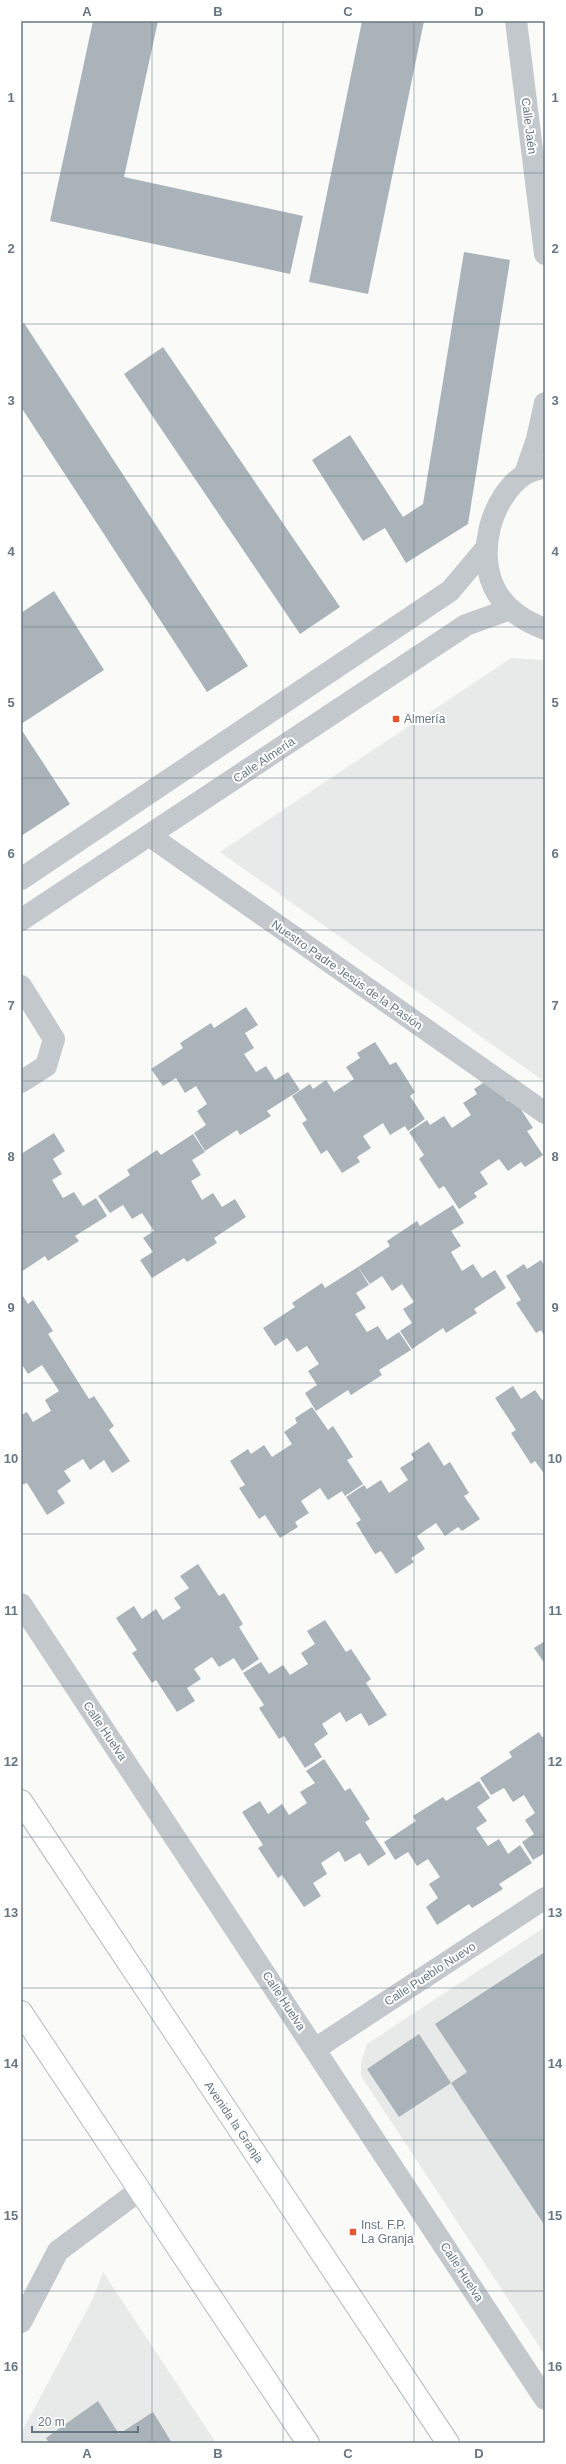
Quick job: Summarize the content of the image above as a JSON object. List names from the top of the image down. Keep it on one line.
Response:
{"streets":{"main road":["Avenida la Granja"],"street":["Calle Jaén","Calle Almería","Nuestro Padre Jesús de la Pasión","Calle Huelva","Calle Pueblo Nuevo"]},"crossings":[["Calle Almería","Nuestro Padre Jesús de la Pasión"],["Calle Huelva","Calle Pueblo Nuevo"]],"places":{"transit":["Almería","Inst. F.P. La Granja"]},"scale_bar":"20 m","grid":{"columns":["A","B","C","D"],"rows":["1","2","3","4","5","6","7","8","9","10","11","12","13","14","15","16"]}}
